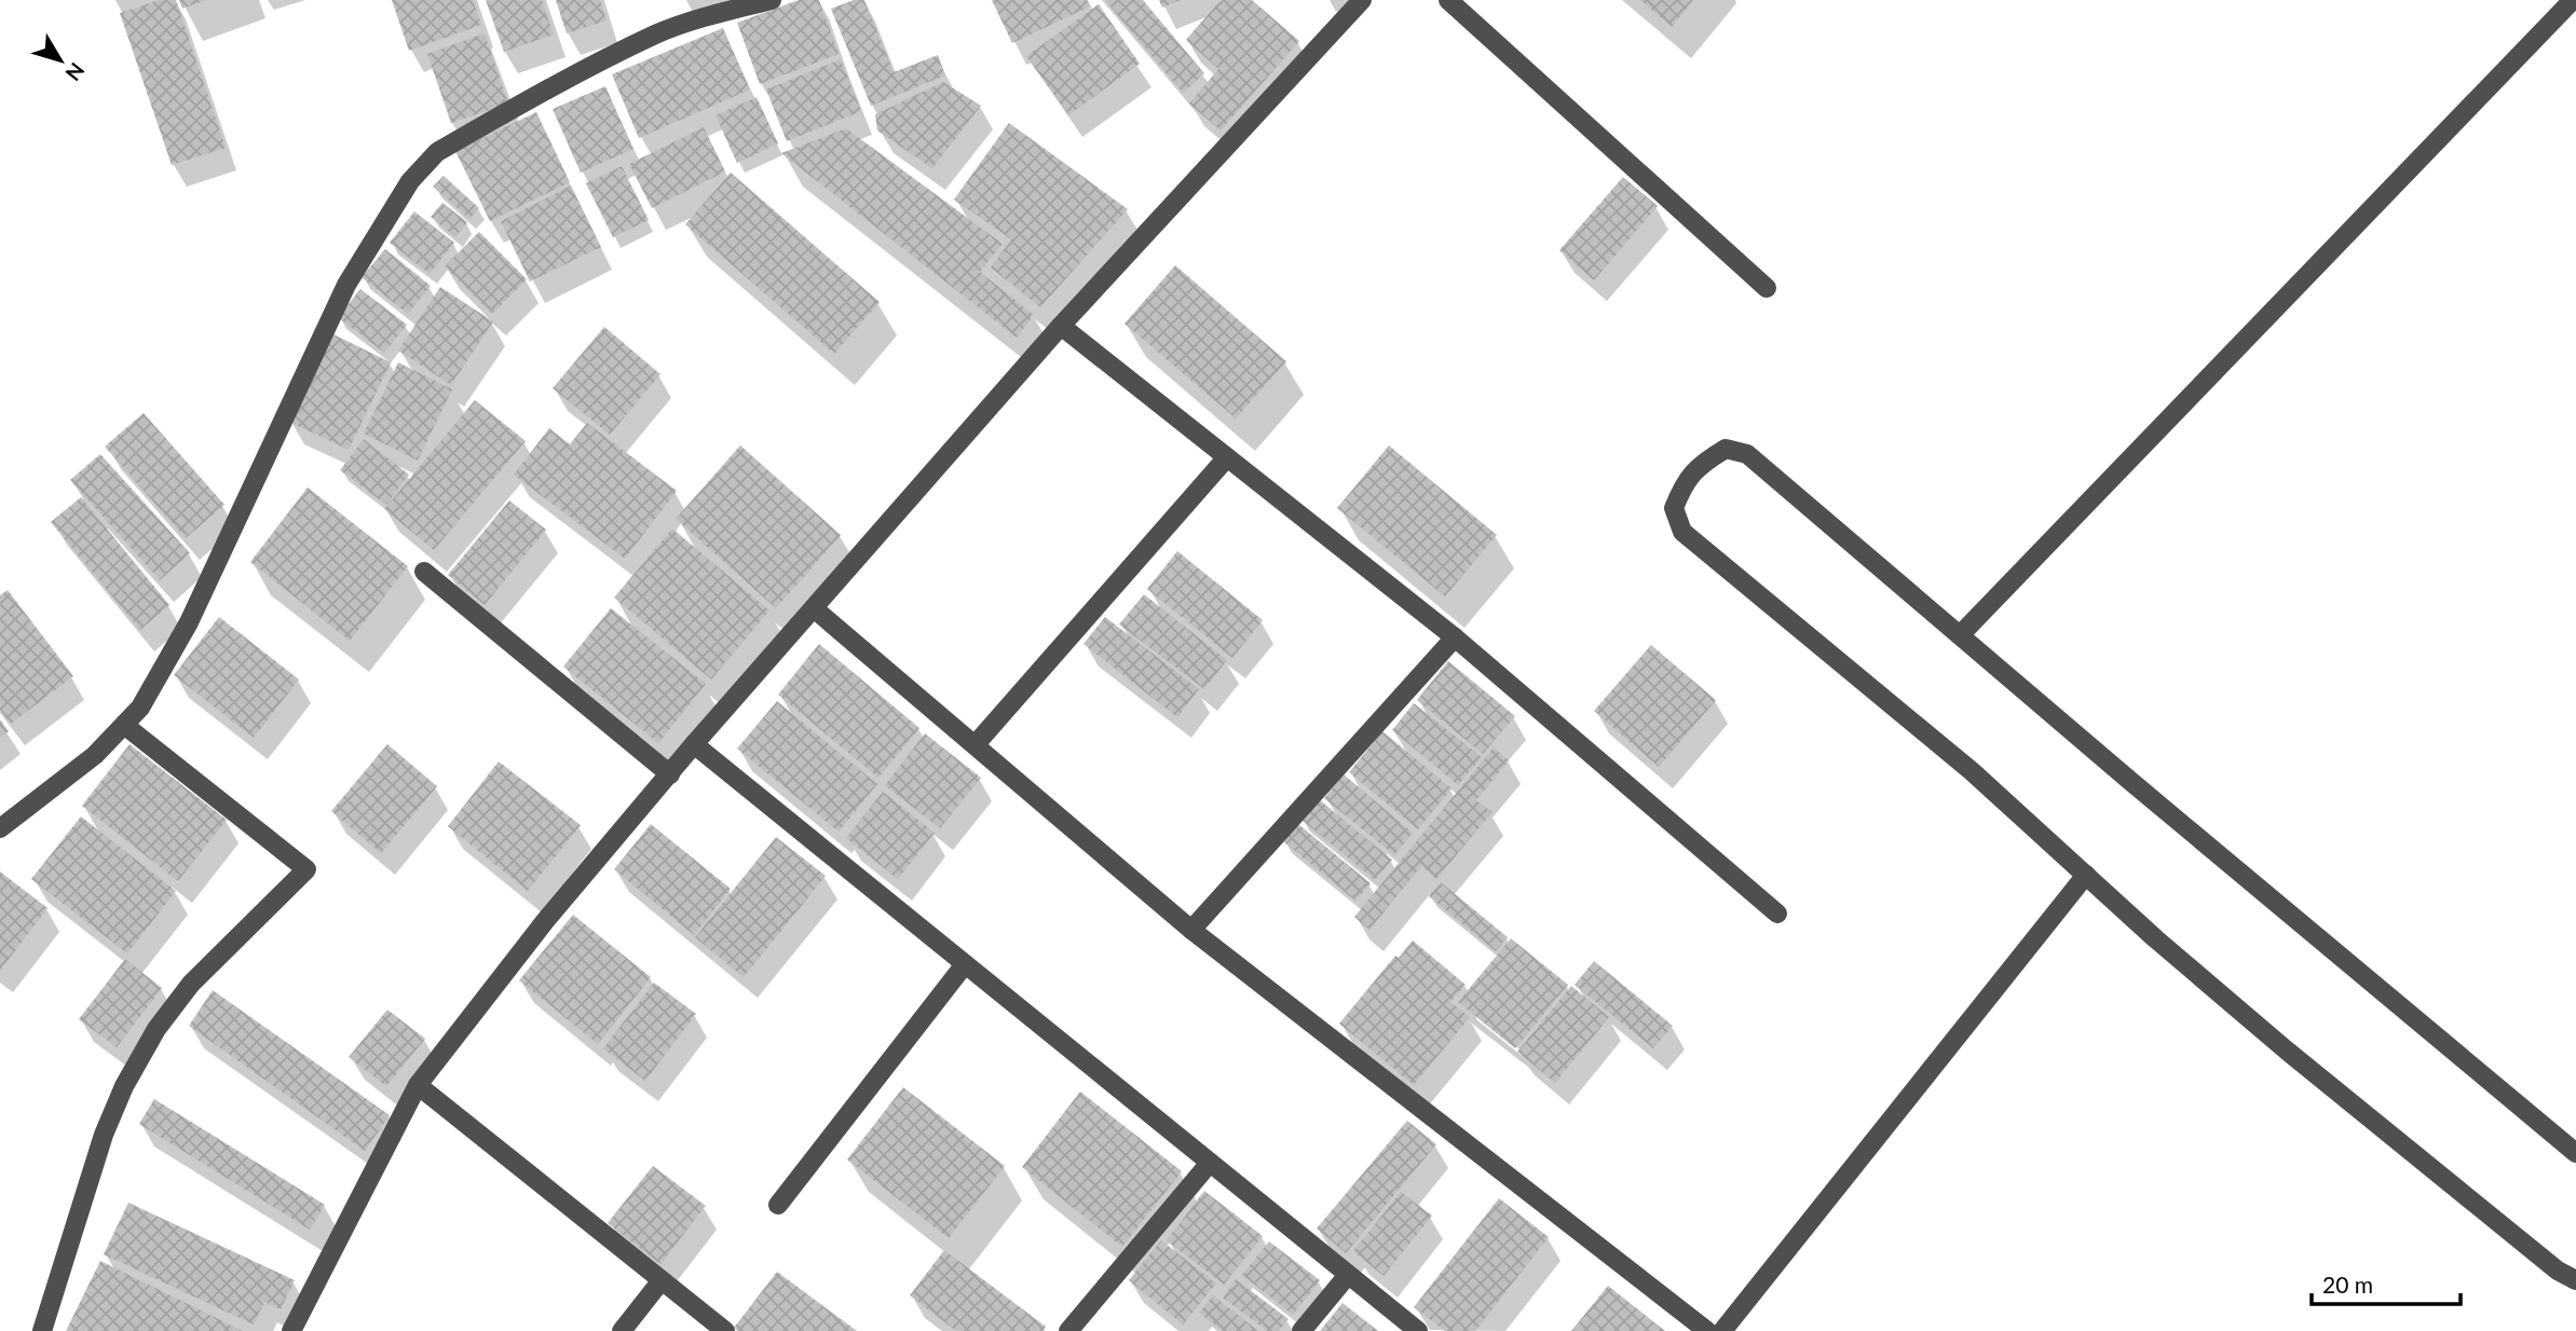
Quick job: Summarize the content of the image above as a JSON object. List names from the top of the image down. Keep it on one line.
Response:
{"scale_bar":"20 m","north":"bottom right"}
